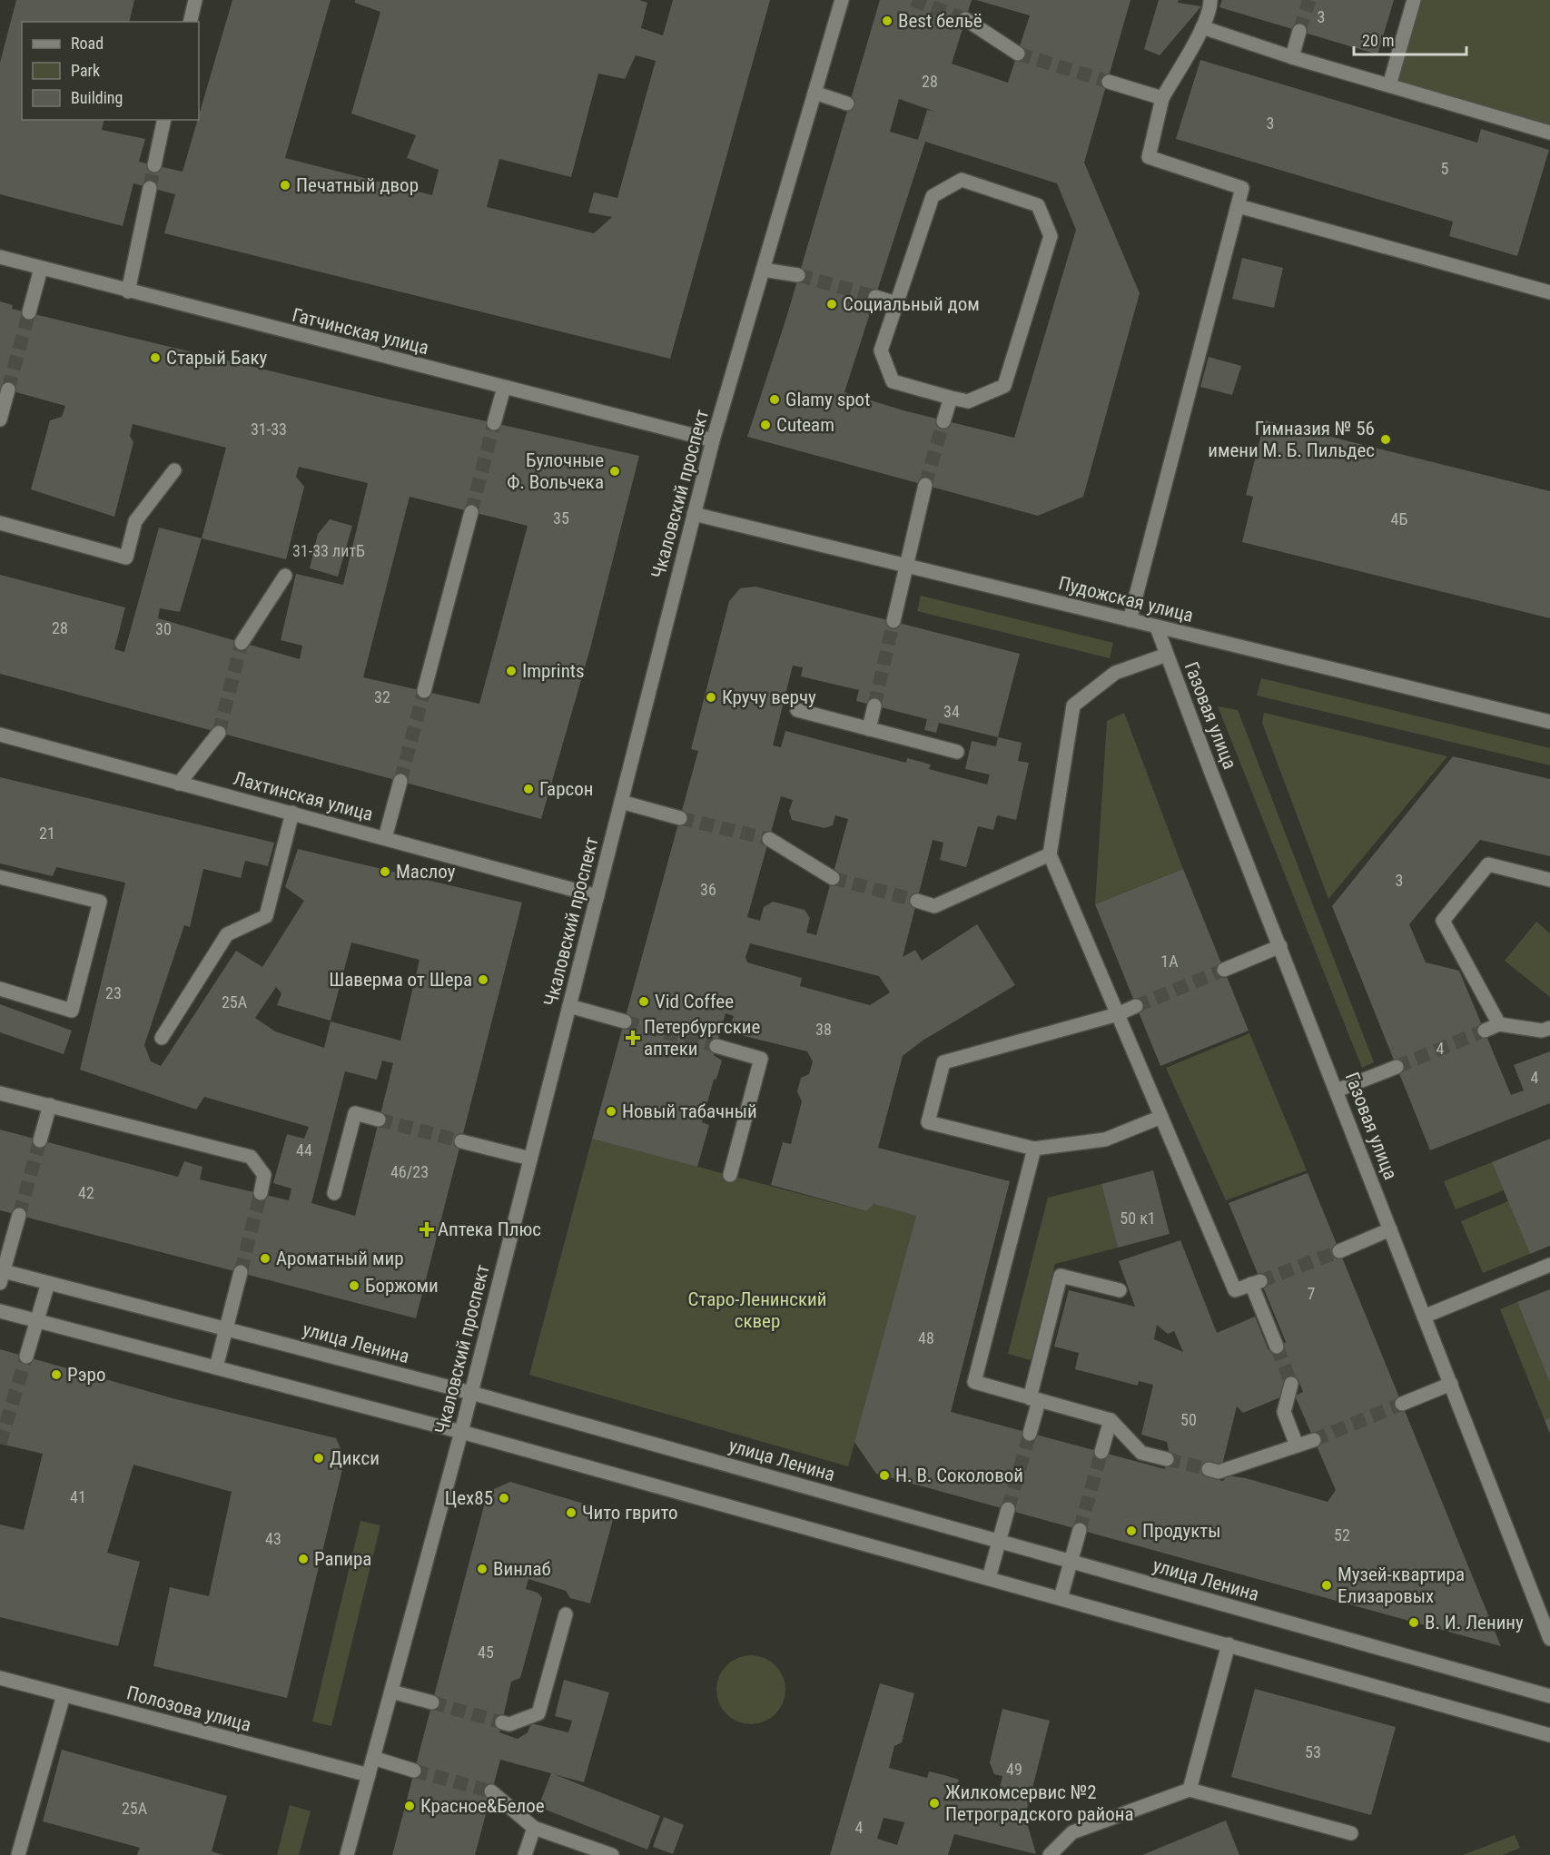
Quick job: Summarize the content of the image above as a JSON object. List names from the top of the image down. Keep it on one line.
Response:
{"streets":{"street":["Гатчинская улица","Чкаловский проспект","Пудожская улица","Газовая улица","Лахтинская улица","улица Ленина","Полозова улица"]},"crossings":[["Гатчинская улица","Чкаловский проспект"],["Чкаловский проспект","Пудожская улица"],["Чкаловский проспект","Лахтинская улица"],["Чкаловский проспект","улица Ленина"],["Чкаловский проспект","Полозова улица"],["Пудожская улица","Газовая улица"]],"parks":["Старо-Ленинский сквер"],"places":{"other":["Best бельё","Печатный двор","Социальный дом","Старый Баку","Glamy spot","Cuteam","Гимназия № 56 имени М. Б. Пильдес","Булочные Ф. Вольчека","Imprints","Кручу верчу","Гарсон","Маслоу","Шаверма от Шера","Vid Coffee","Новый табачный","Ароматный мир","Боржоми","Рэро","Дикси","Н. В. Соколовой","Цех85","Чито гврито","Продукты","Рапира","Винлаб","Музей-квартира Елизаровых","В. И. Ленину","Жилкомсервис №2 Петроградского района","Красное&Белое"],"health":["Петербургские аптеки","Аптека Плюс"]},"house_numbers":["3","28","3","5","31-33","35","4Б","31-33 литБ","28","30","32","34","21","3","36","1А","23","25А","38","4","4","44","46/23","42","50 к1","7","48","50","41","52","43","45","53","49","25А","4"],"legend":["Road","Park","Building"],"scale_bar":"20 m"}
